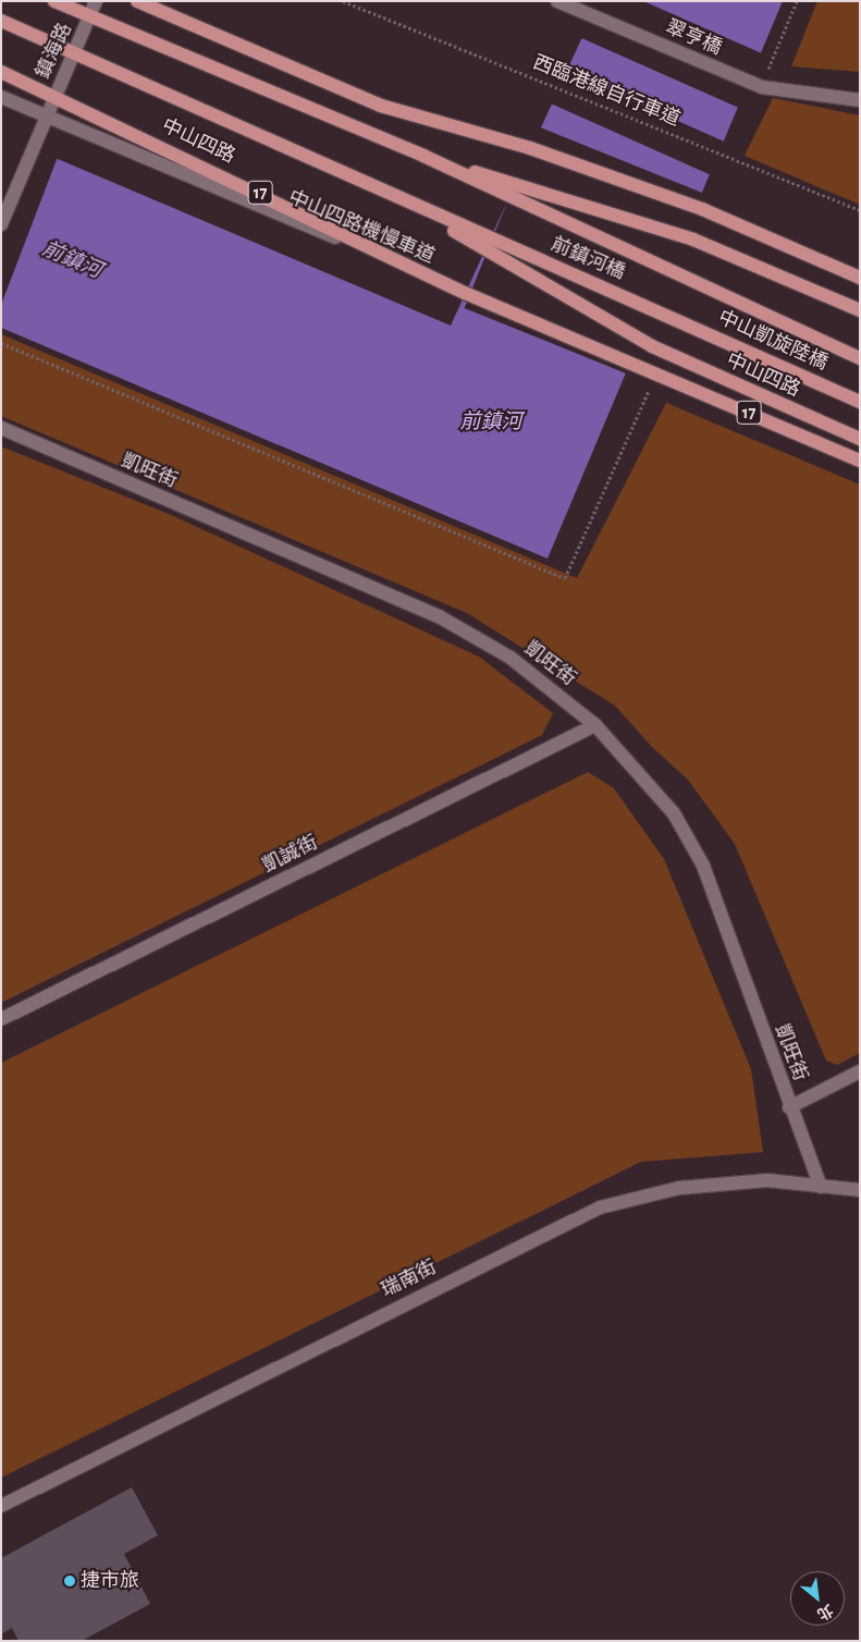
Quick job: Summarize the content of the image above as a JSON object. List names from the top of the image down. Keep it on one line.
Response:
{"streets":{"main road":["中山四路","17","前鎮河橋","中山凱旋陸橋"],"street":["翠亨橋","鎮海路","中山四路機慢車道","凱旺街","凱誠街","瑞南街"],"path":["西臨港線自行車道"]},"crossings":[["鎮海路","中山四路"],["鎮海路","中山四路機慢車道"],["中山四路","中山四路機慢車道"],["中山四路","前鎮河橋"],["前鎮河橋","中山凱旋陸橋"],["凱旺街","凱誠街"],["凱旺街","瑞南街"]],"water":["前鎮河"],"places":["捷市旅"],"north":"bottom right"}
